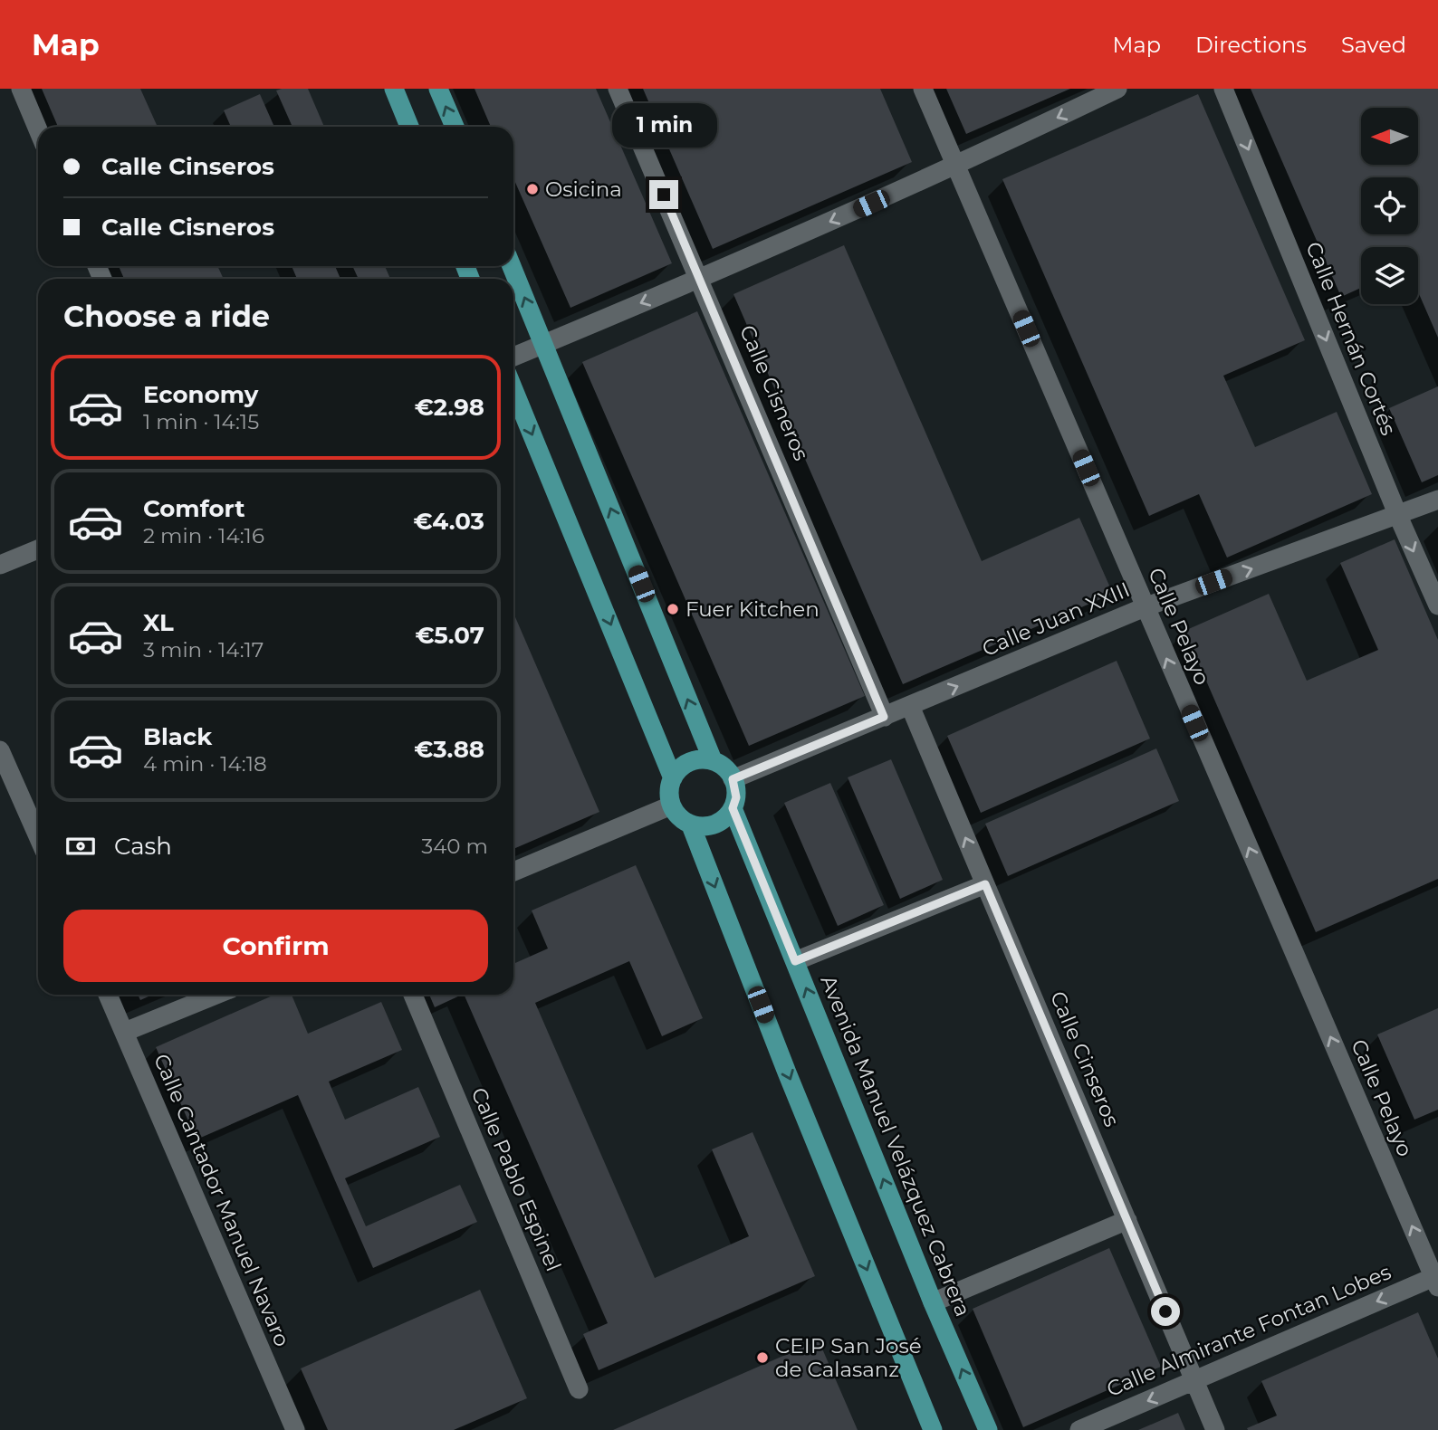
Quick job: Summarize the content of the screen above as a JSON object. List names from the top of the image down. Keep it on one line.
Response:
{"streets":{"main road":["Avenida Manuel Velázquez Cabrera"],"street":["Calle Hernán Cortés","Calle Cisneros","Calle Juan XXIII","Calle Pelayo","Calle Cinseros","Calle Pablo Espinel","Calle Cantador Manuel Navaro","Calle Almirante Fontan Lobes"]},"crossings":[["Calle Hernán Cortés","Calle Juan XXIII"],["Calle Cisneros","Calle Juan XXIII"],["Calle Juan XXIII","Calle Pelayo"],["Calle Juan XXIII","Calle Cinseros"],["Calle Juan XXIII","Avenida Manuel Velázquez Cabrera"],["Calle Pelayo","Calle Almirante Fontan Lobes"],["Calle Cinseros","Calle Almirante Fontan Lobes"]],"one_way":["Calle Hernán Cortés","Calle Juan XXIII","Calle Pelayo","Calle Almirante Fontan Lobes"],"places":["Osicina","Fuer Kitchen","CEIP San José de Calasanz"],"north":"left","page":{"header":"Map","nav":["Map","Directions","Saved"],"bubble":"1 min","banner":["Calle Cinseros","Calle Cisneros"],"heading":"Choose a ride","list":[{"name":"Economy","note":"1 min · 14:15","value":"€2.98"},{"name":"Comfort","note":"2 min · 14:16","value":"€4.03"},{"name":"XL","note":"3 min · 14:17","value":"€5.07"},{"name":"Black","note":"4 min · 14:18","value":"€3.88"}],"pay":["Cash","340 m"],"buttons":"Confirm"}}
